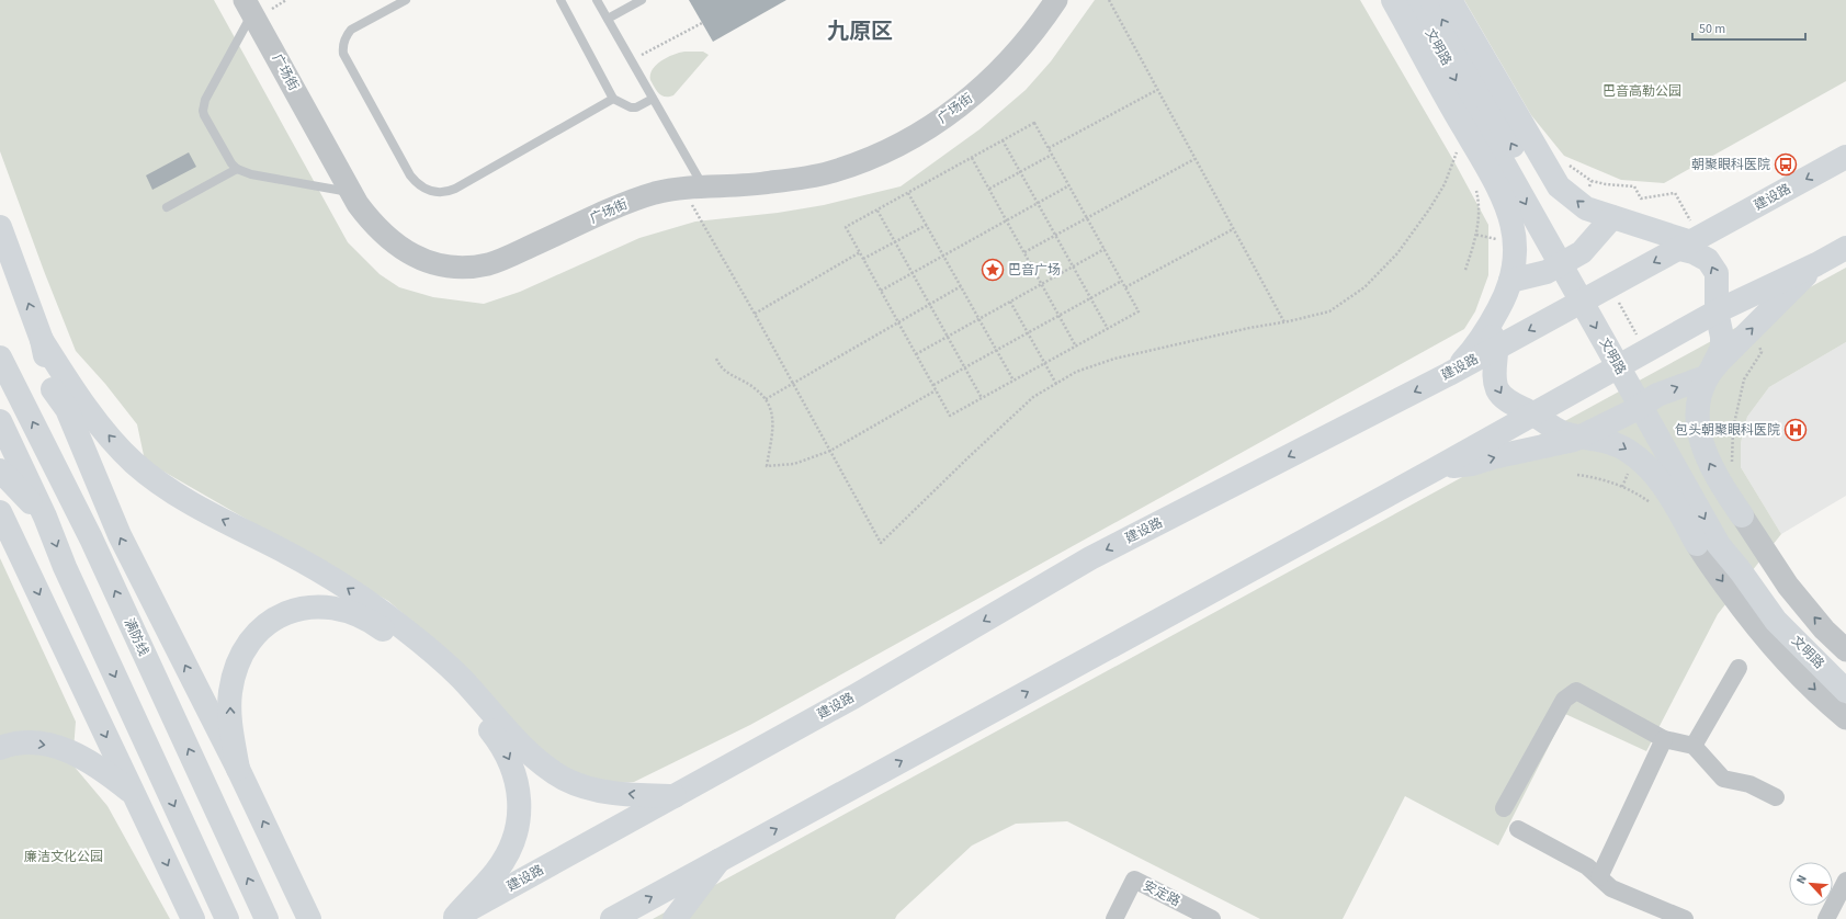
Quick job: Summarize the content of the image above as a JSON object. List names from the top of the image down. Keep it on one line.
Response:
{"streets":{"main road":["文明路","建设路","满防线"],"street":["广场街","安定路"]},"districts":["九原区"],"parks":["巴音高勒公园","廉洁文化公园"],"places":{"bus stop":["朝聚眼科医院"],"place":["巴音广场"],"hospital":["包头朝聚眼科医院"]},"scale_bar":"50 m","north":"top left"}
